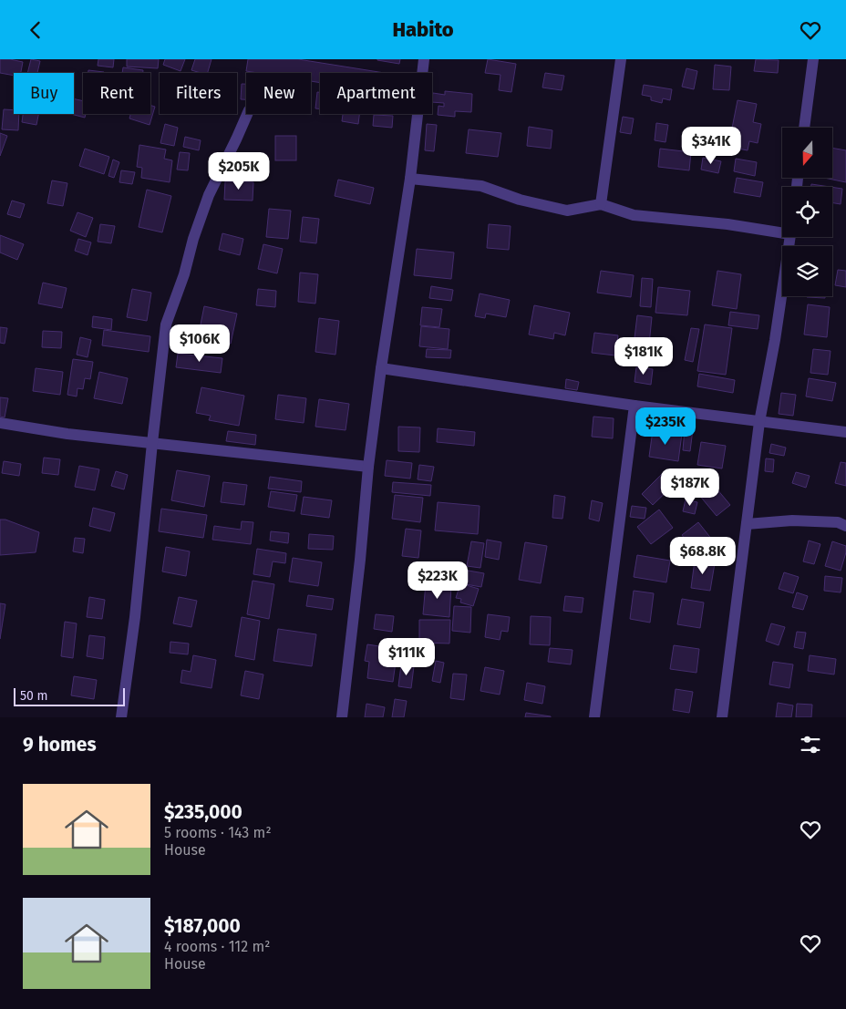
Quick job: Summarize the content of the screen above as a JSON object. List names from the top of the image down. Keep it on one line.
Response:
{"scale_bar":"50 m","north":"bottom","page":{"header":"Habito","chip":["Buy","Rent","Filters","New","Apartment"],"price":["$341K","$205K","$106K","$181K","$235K","$187K","$68.8K","$223K","$111K"],"scale":"50 m","heading":"9 homes","list":[{"name":"$235,000","note":"5 rooms · 143 m² · House"},{"name":"$187,000","note":"4 rooms · 112 m² · House"}]}}
